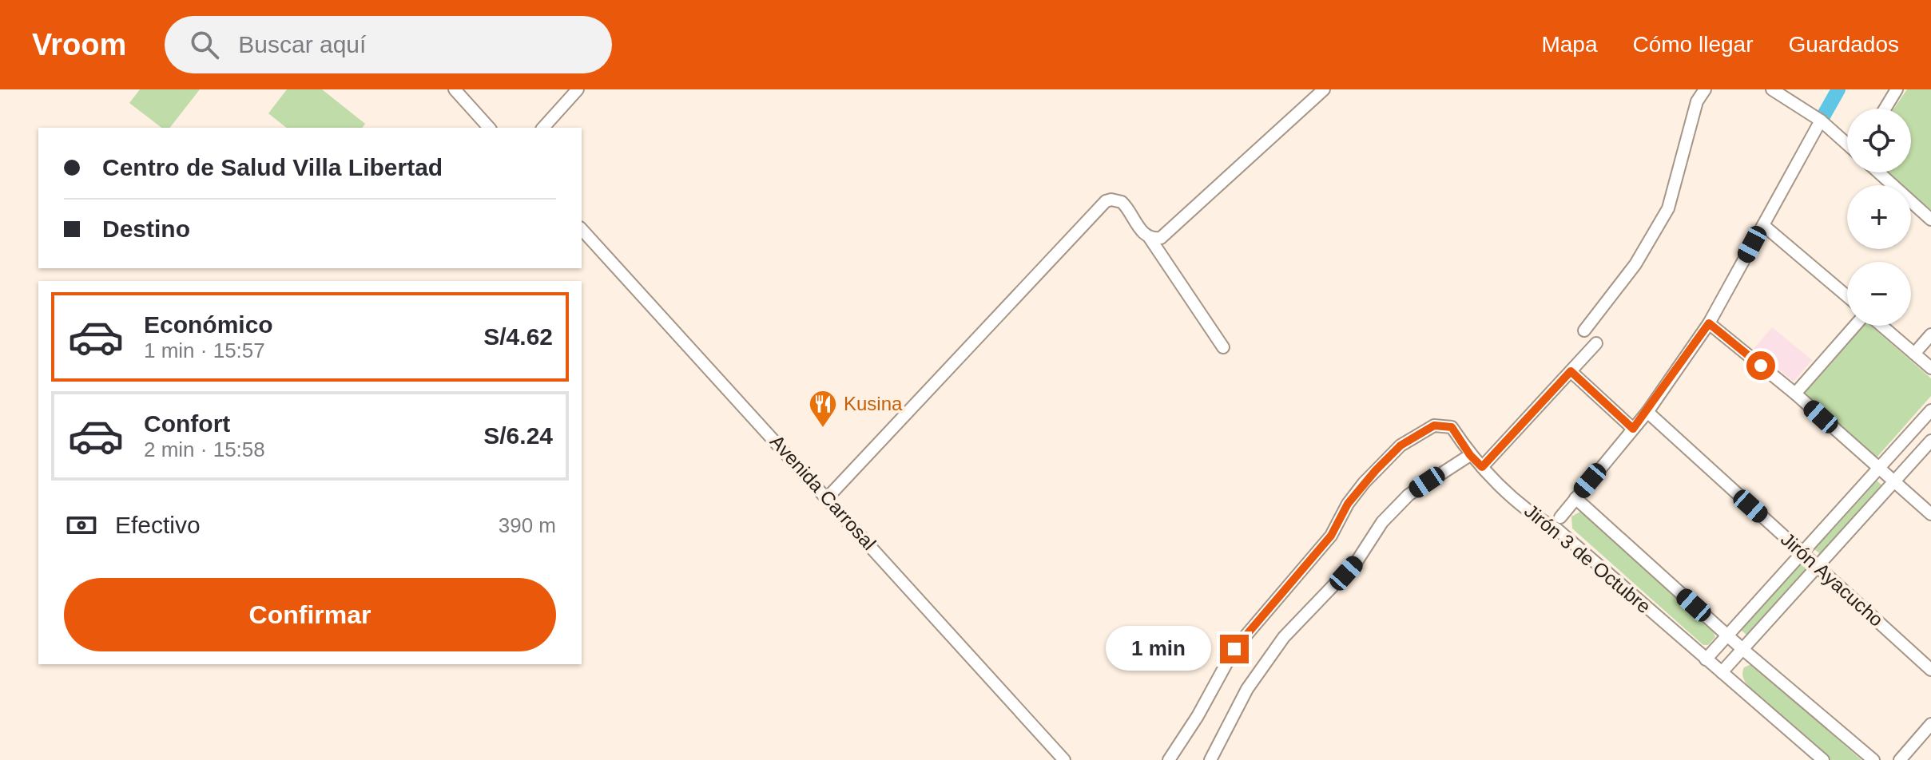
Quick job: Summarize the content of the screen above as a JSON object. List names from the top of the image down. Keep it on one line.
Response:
{"streets":{"street":["Avenida Carrosal","Jirón 3 de Octubre","Jirón Ayacucho"]},"places":{"restaurant":["Kusina"]},"page":{"header":"Vroom","search":"Buscar aquí","nav":["Mapa","Cómo llegar","Guardados"],"map_buttons":["+","−"],"banner":["Centro de Salud Villa Libertad","Destino"],"list":[{"name":"Económico","note":"1 min · 15:57","value":"S/4.62"},{"name":"Confort","note":"2 min · 15:58","value":"S/6.24"}],"pay":["Efectivo","390 m"],"buttons":"Confirmar","bubble":"1 min"}}
